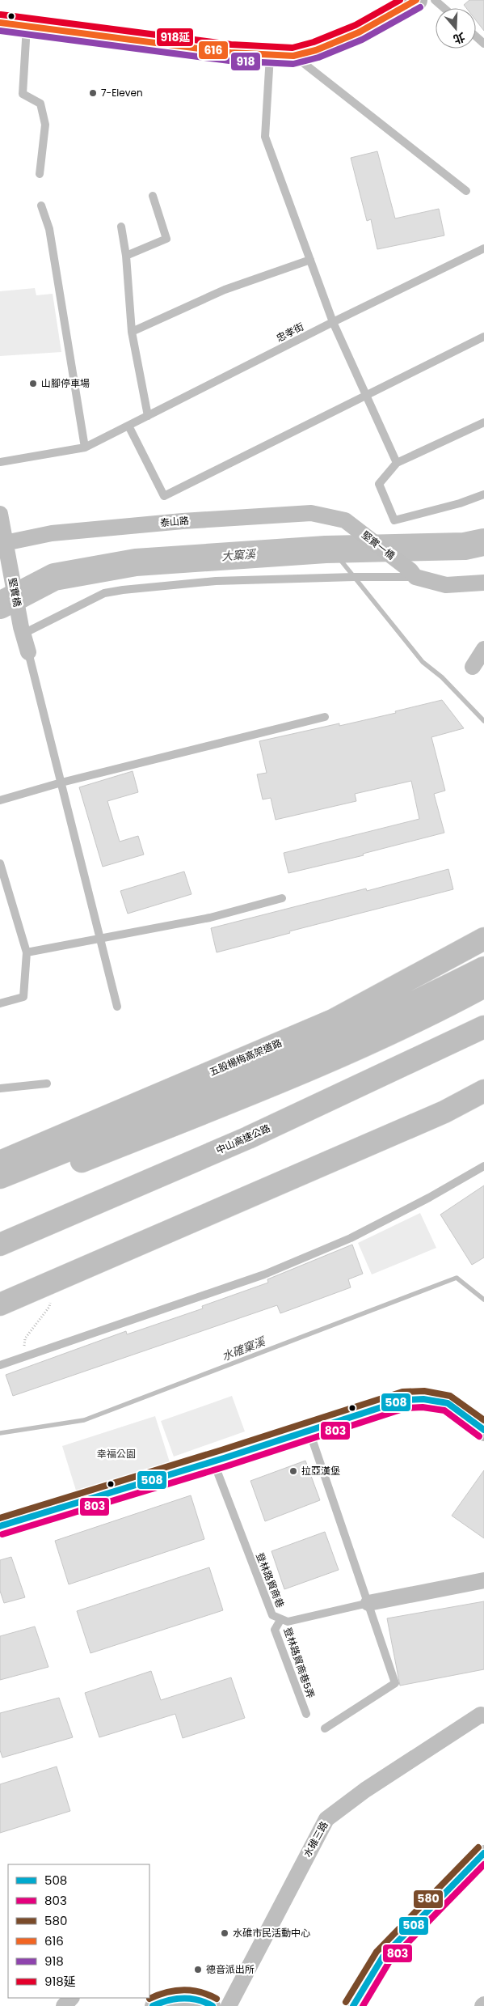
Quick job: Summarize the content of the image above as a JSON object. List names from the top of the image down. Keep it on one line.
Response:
{"streets":{"highway":["五股楊梅高架道路","中山高速公路"],"street":["泰山路","堅實一橋","堅實橋","水碓三路"],"lane":["忠孝街","登林路貿商巷","登林路貿商巷5弄"]},"crossings":[["泰山路","堅實一橋"],["泰山路","堅實橋"],["登林路貿商巷","登林路貿商巷5弄"]],"water":["大窠溪","水確窠溪"],"parks":["幸福公園"],"places":["7-Eleven","山腳停車場","拉亞漢堡","水碓市民活動中心","德音派出所"],"lines":["transit line 616","transit line 918延","transit line 918","transit line 580","transit line 508","transit line 803"],"legend":["508","803","580","616","918","918延"],"north":"bottom"}
